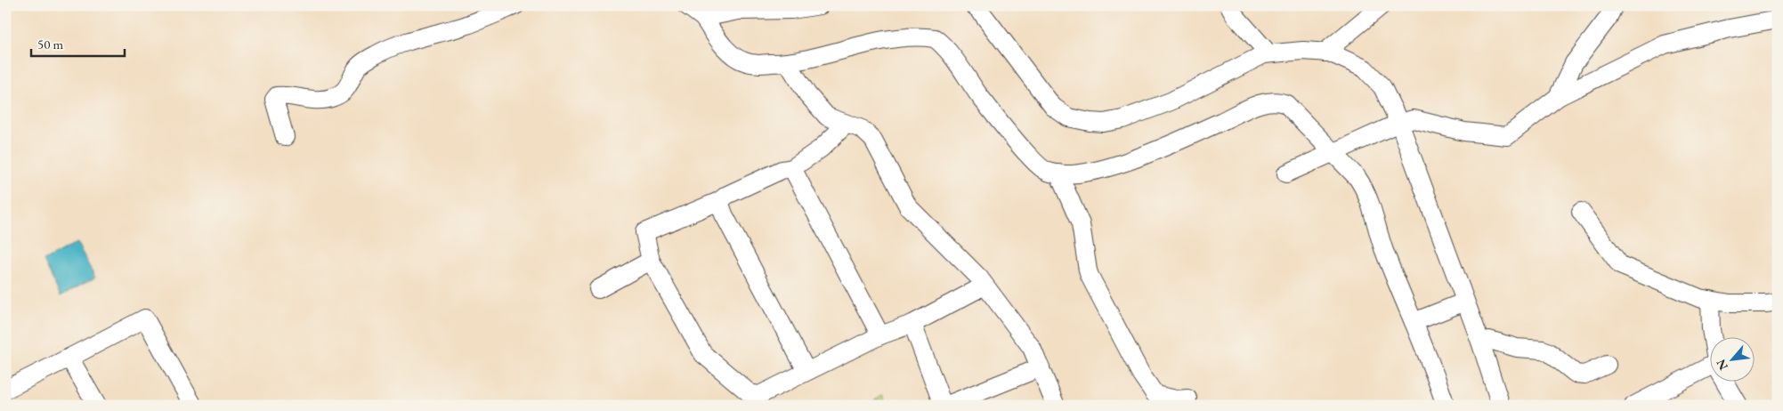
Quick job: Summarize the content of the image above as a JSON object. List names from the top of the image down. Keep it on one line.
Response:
{"scale_bar":"50 m","north":"bottom left"}
